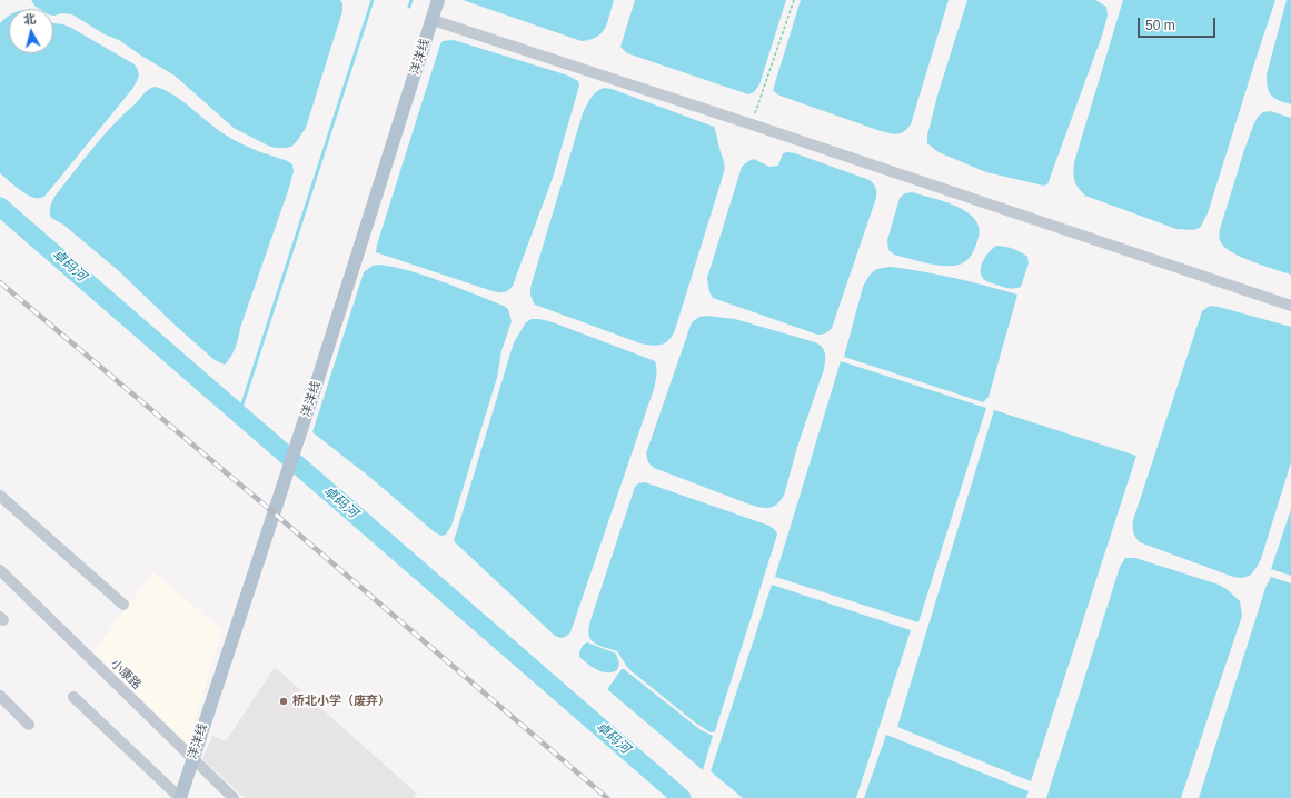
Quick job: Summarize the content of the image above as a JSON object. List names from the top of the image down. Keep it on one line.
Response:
{"streets":{"main road":["洋洋线"],"street":["小康路"]},"crossings":[["洋洋线","小康路"]],"water":["卓码河"],"places":["桥北小学（废弃）"],"scale_bar":"50 m","north":"top"}
